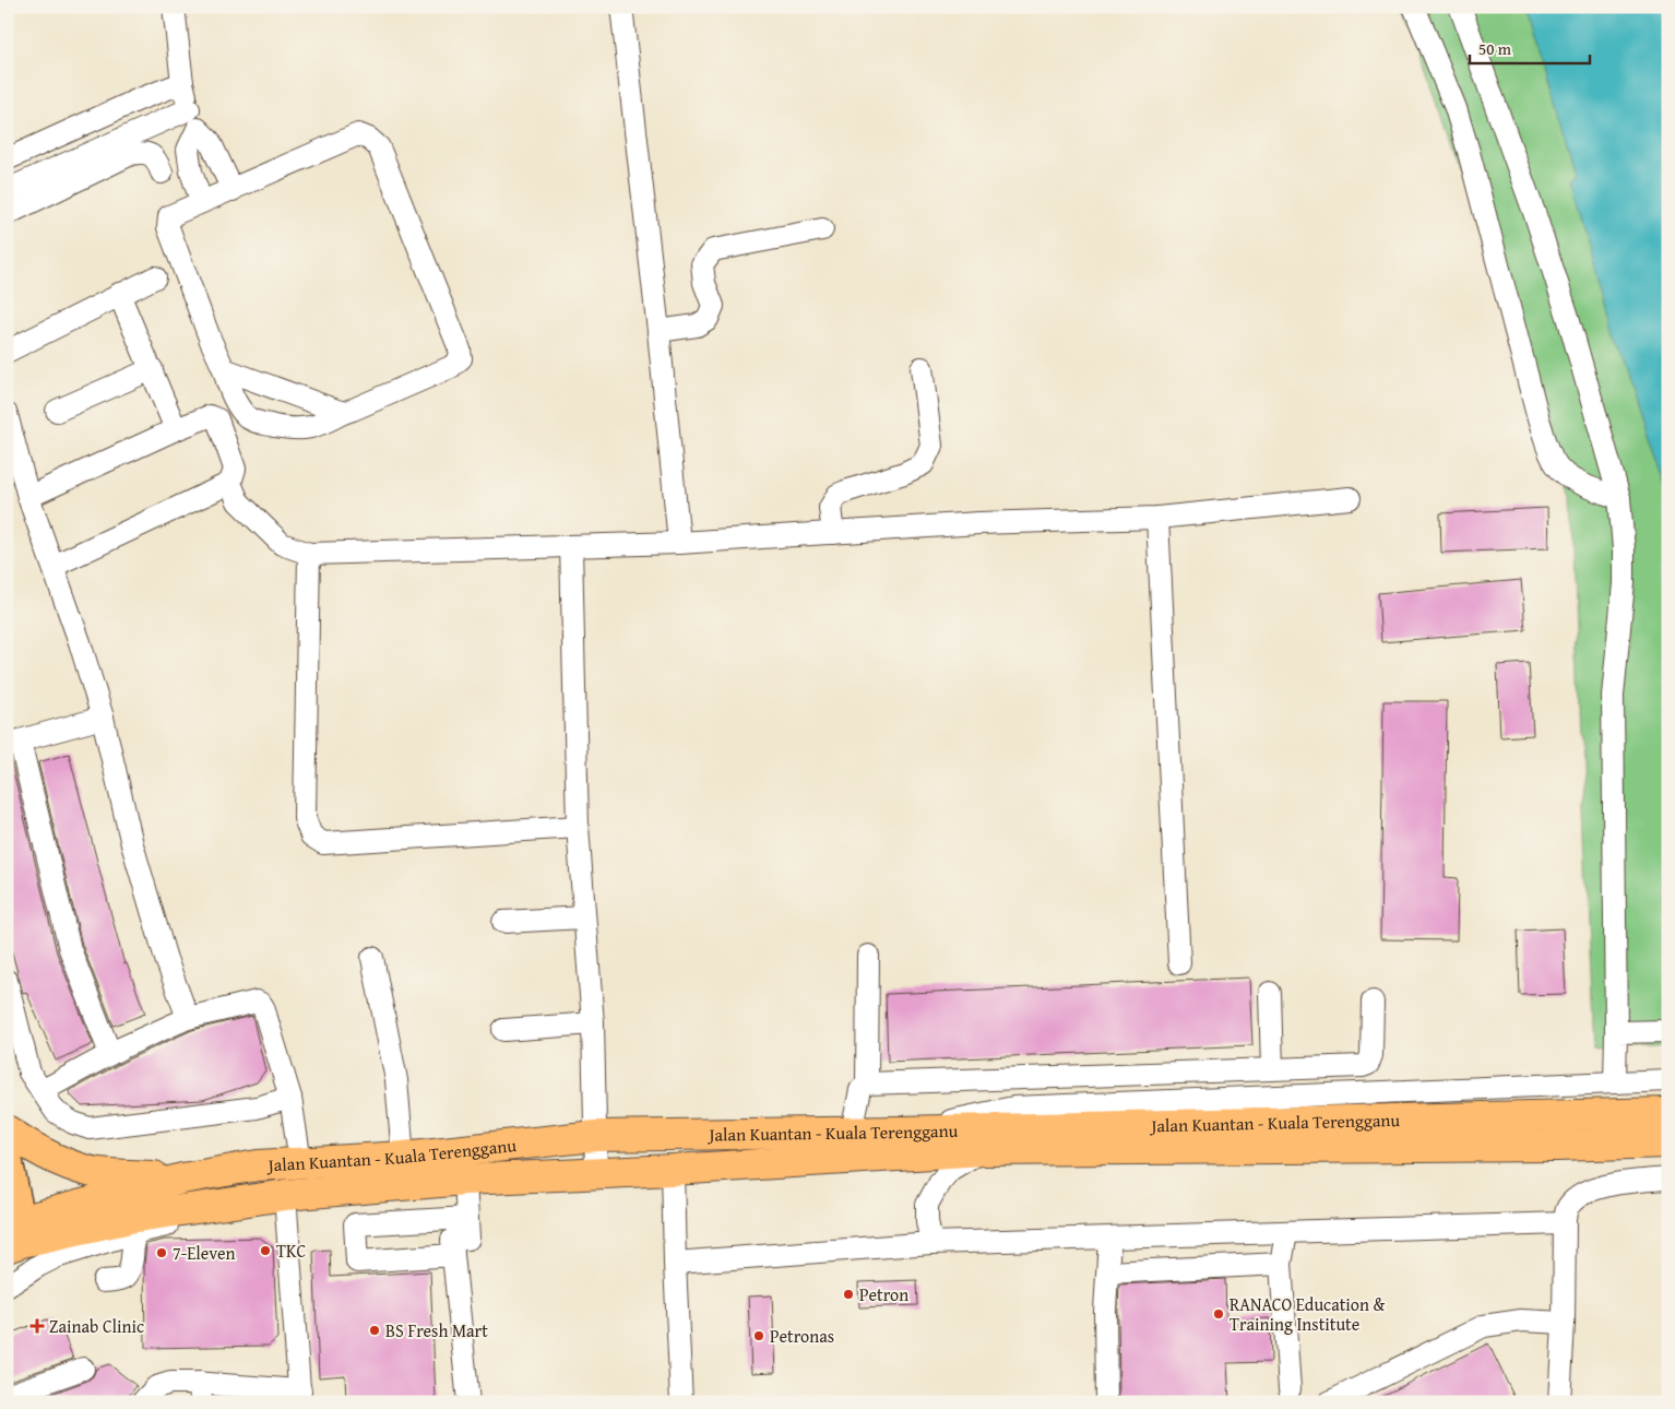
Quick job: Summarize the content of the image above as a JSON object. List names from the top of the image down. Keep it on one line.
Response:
{"streets":{"highway":["Jalan Kuantan - Kuala Terengganu"]},"places":{"other":["TKC","7-Eleven","Petron","RANACO Education & Training Institute","BS Fresh Mart","Petronas"],"health":["Zainab Clinic"]},"scale_bar":"50 m"}
